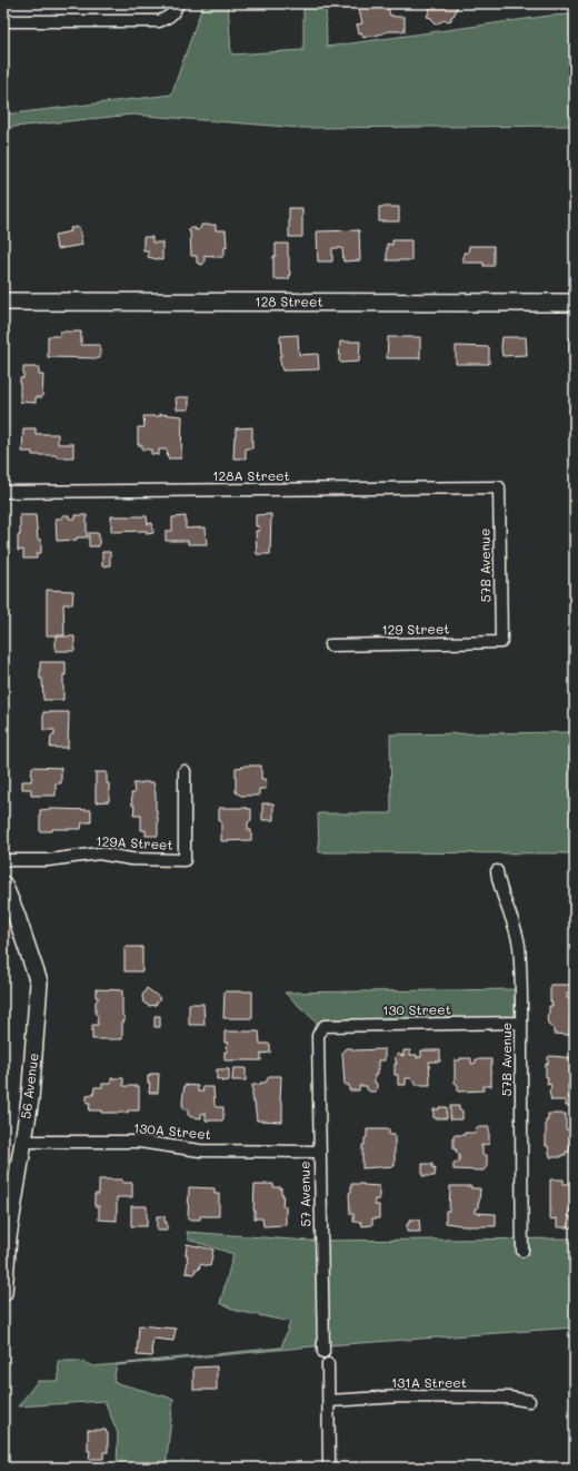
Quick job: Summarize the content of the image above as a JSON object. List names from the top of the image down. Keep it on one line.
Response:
{"streets":{"street":["128 Street","128A Street","57B Avenue","129 Street","129A Street","130 Street","56 Avenue","130A Street","57 Avenue","131A Street"]},"crossings":[["128A Street","57B Avenue"],["57B Avenue","129 Street"],["57B Avenue","130 Street"],["130 Street","57 Avenue"],["56 Avenue","130A Street"],["130A Street","57 Avenue"]]}
